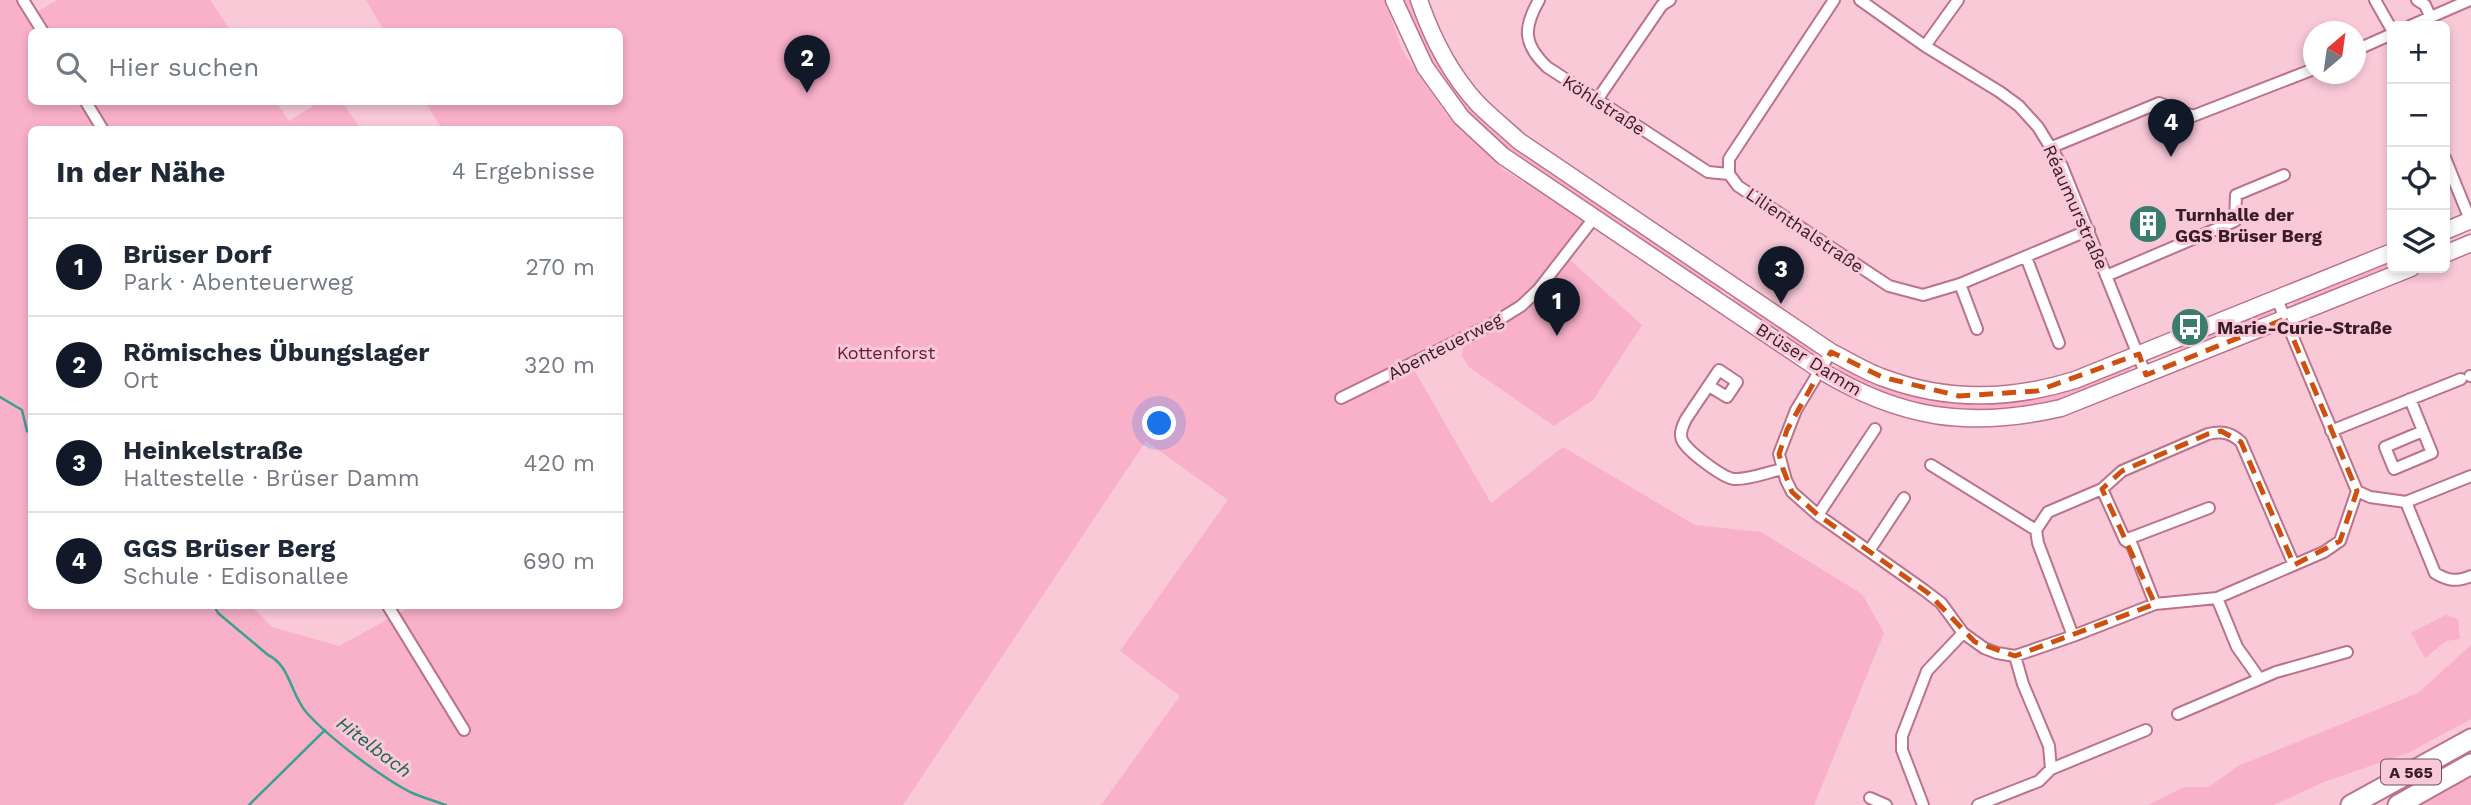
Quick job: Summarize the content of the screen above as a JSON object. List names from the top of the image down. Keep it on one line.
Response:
{"streets":{"highway":["A 565"],"street":["Köhlstraße","Réaumurstraße","Lilienthalstraße","Abenteuerweg","Brüser Damm"]},"crossings":[["Köhlstraße","Lilienthalstraße"],["Réaumurstraße","Lilienthalstraße"],["Réaumurstraße","Brüser Damm"],["Abenteuerweg","Brüser Damm"]],"water":["Hitelbach"],"parks":["Kottenforst"],"places":{"building":["Turnhalle der GGS Brüser Berg"],"bus stop":["Marie-Curie-Straße"]},"north":"top right","page":{"map_buttons":["+","−"],"search":"Hier suchen","pins":["2","4","3","1"],"heading":["In der Nähe","4 Ergebnisse"],"list":[{"mark":"1","name":"Brüser Dorf","note":"Park · Abenteuerweg","value":"270 m"},{"mark":"2","name":"Römisches Übungslager","note":"Ort","value":"320 m"},{"mark":"3","name":"Heinkelstraße","note":"Haltestelle · Brüser Damm","value":"420 m"},{"mark":"4","name":"GGS Brüser Berg","note":"Schule · Edisonallee","value":"690 m"}]}}
